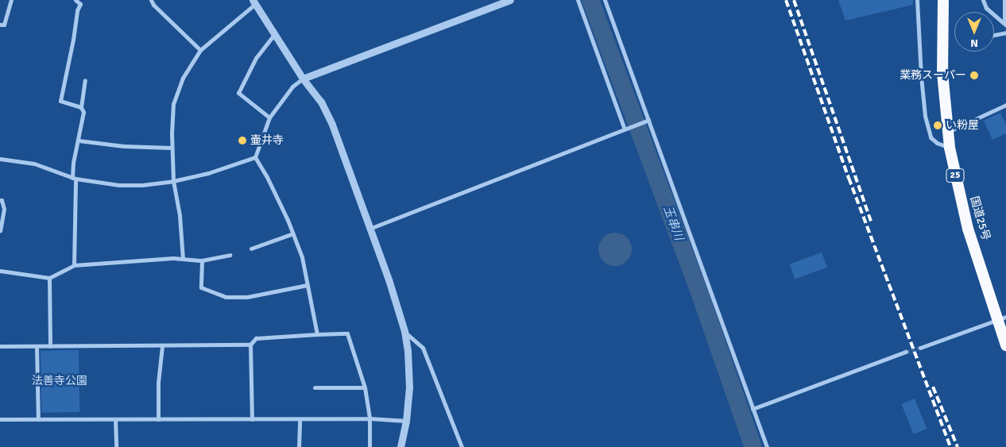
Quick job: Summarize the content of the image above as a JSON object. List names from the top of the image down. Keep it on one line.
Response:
{"streets":{"highway":["25","国道25号"]},"water":["玉串川"],"parks":["法善寺公園"],"places":["業務スーパー","い粉屋","壷井寺"],"north":"bottom"}
